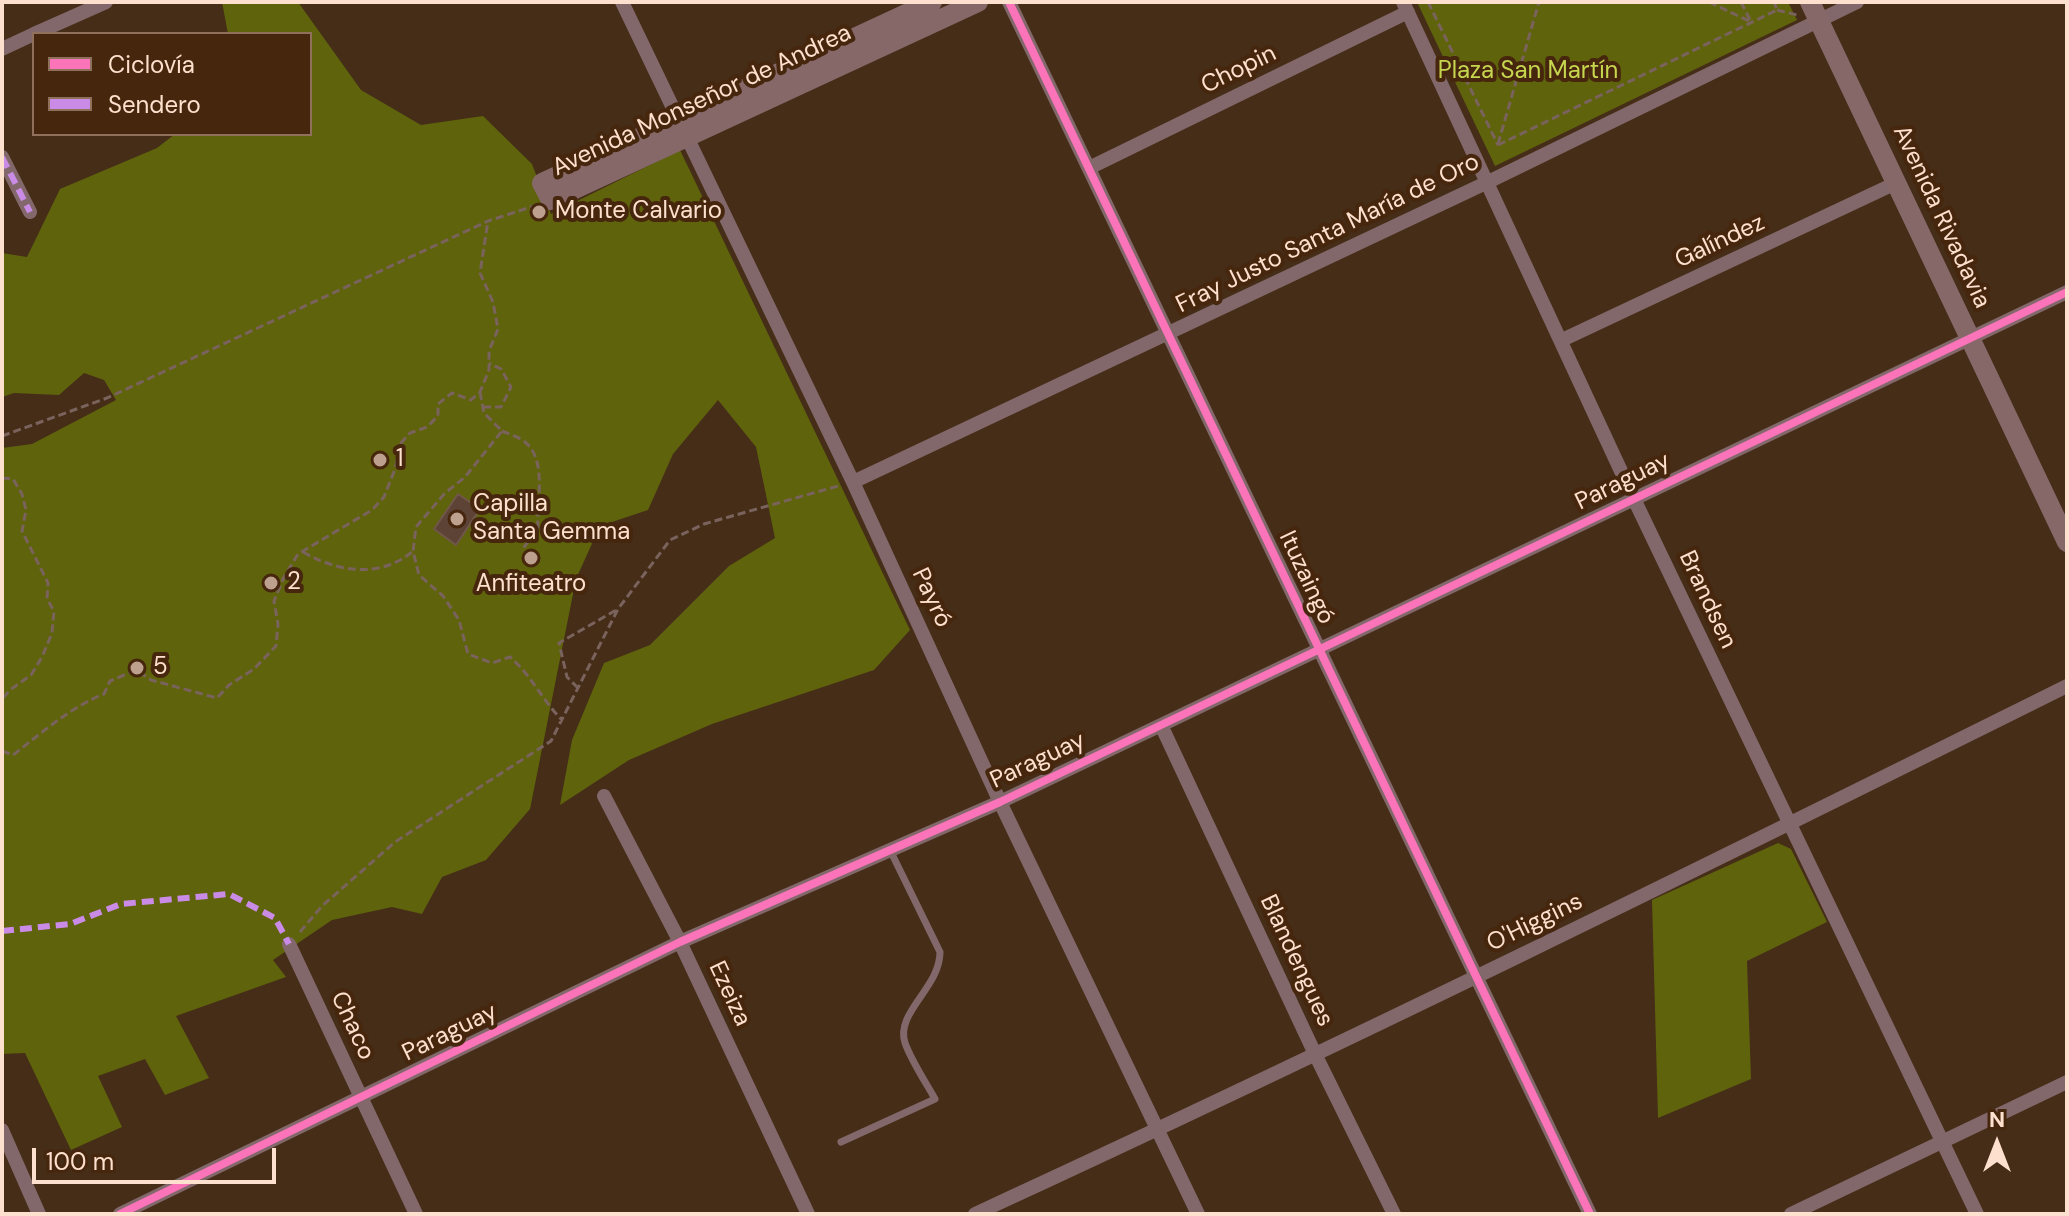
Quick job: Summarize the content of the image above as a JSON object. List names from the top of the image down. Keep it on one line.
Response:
{"streets":{"street":["Chopin","Avenida Monseñor de Andrea","Avenida Rivadavia","Fray Justo Santa María de Oro","Galíndez","Paraguay","Ituzaingó","Payró","Brandsen","O'Higgins","Blandengues","Ezeiza","Chaco"]},"crossings":[["Chopin","Ituzaingó"],["Chopin","Brandsen"],["Avenida Monseñor de Andrea","Payró"],["Avenida Rivadavia","Fray Justo Santa María de Oro"],["Avenida Rivadavia","Galíndez"],["Avenida Rivadavia","Paraguay"],["Fray Justo Santa María de Oro","Ituzaingó"],["Fray Justo Santa María de Oro","Payró"],["Fray Justo Santa María de Oro","Brandsen"],["Galíndez","Brandsen"],["Paraguay","Ituzaingó"],["Paraguay","Payró"],["Paraguay","Brandsen"],["Paraguay","Blandengues"],["Paraguay","Ezeiza"],["Paraguay","Chaco"],["Ituzaingó","O'Higgins"],["Payró","O'Higgins"],["Brandsen","O'Higgins"],["O'Higgins","Blandengues"]],"parks":["Plaza San Martín"],"places":["Monte Calvario","1","Capilla Santa Gemma","Anfiteatro","2","5"],"legend":["Ciclovía","Sendero"],"scale_bar":"100 m","north":"top"}
